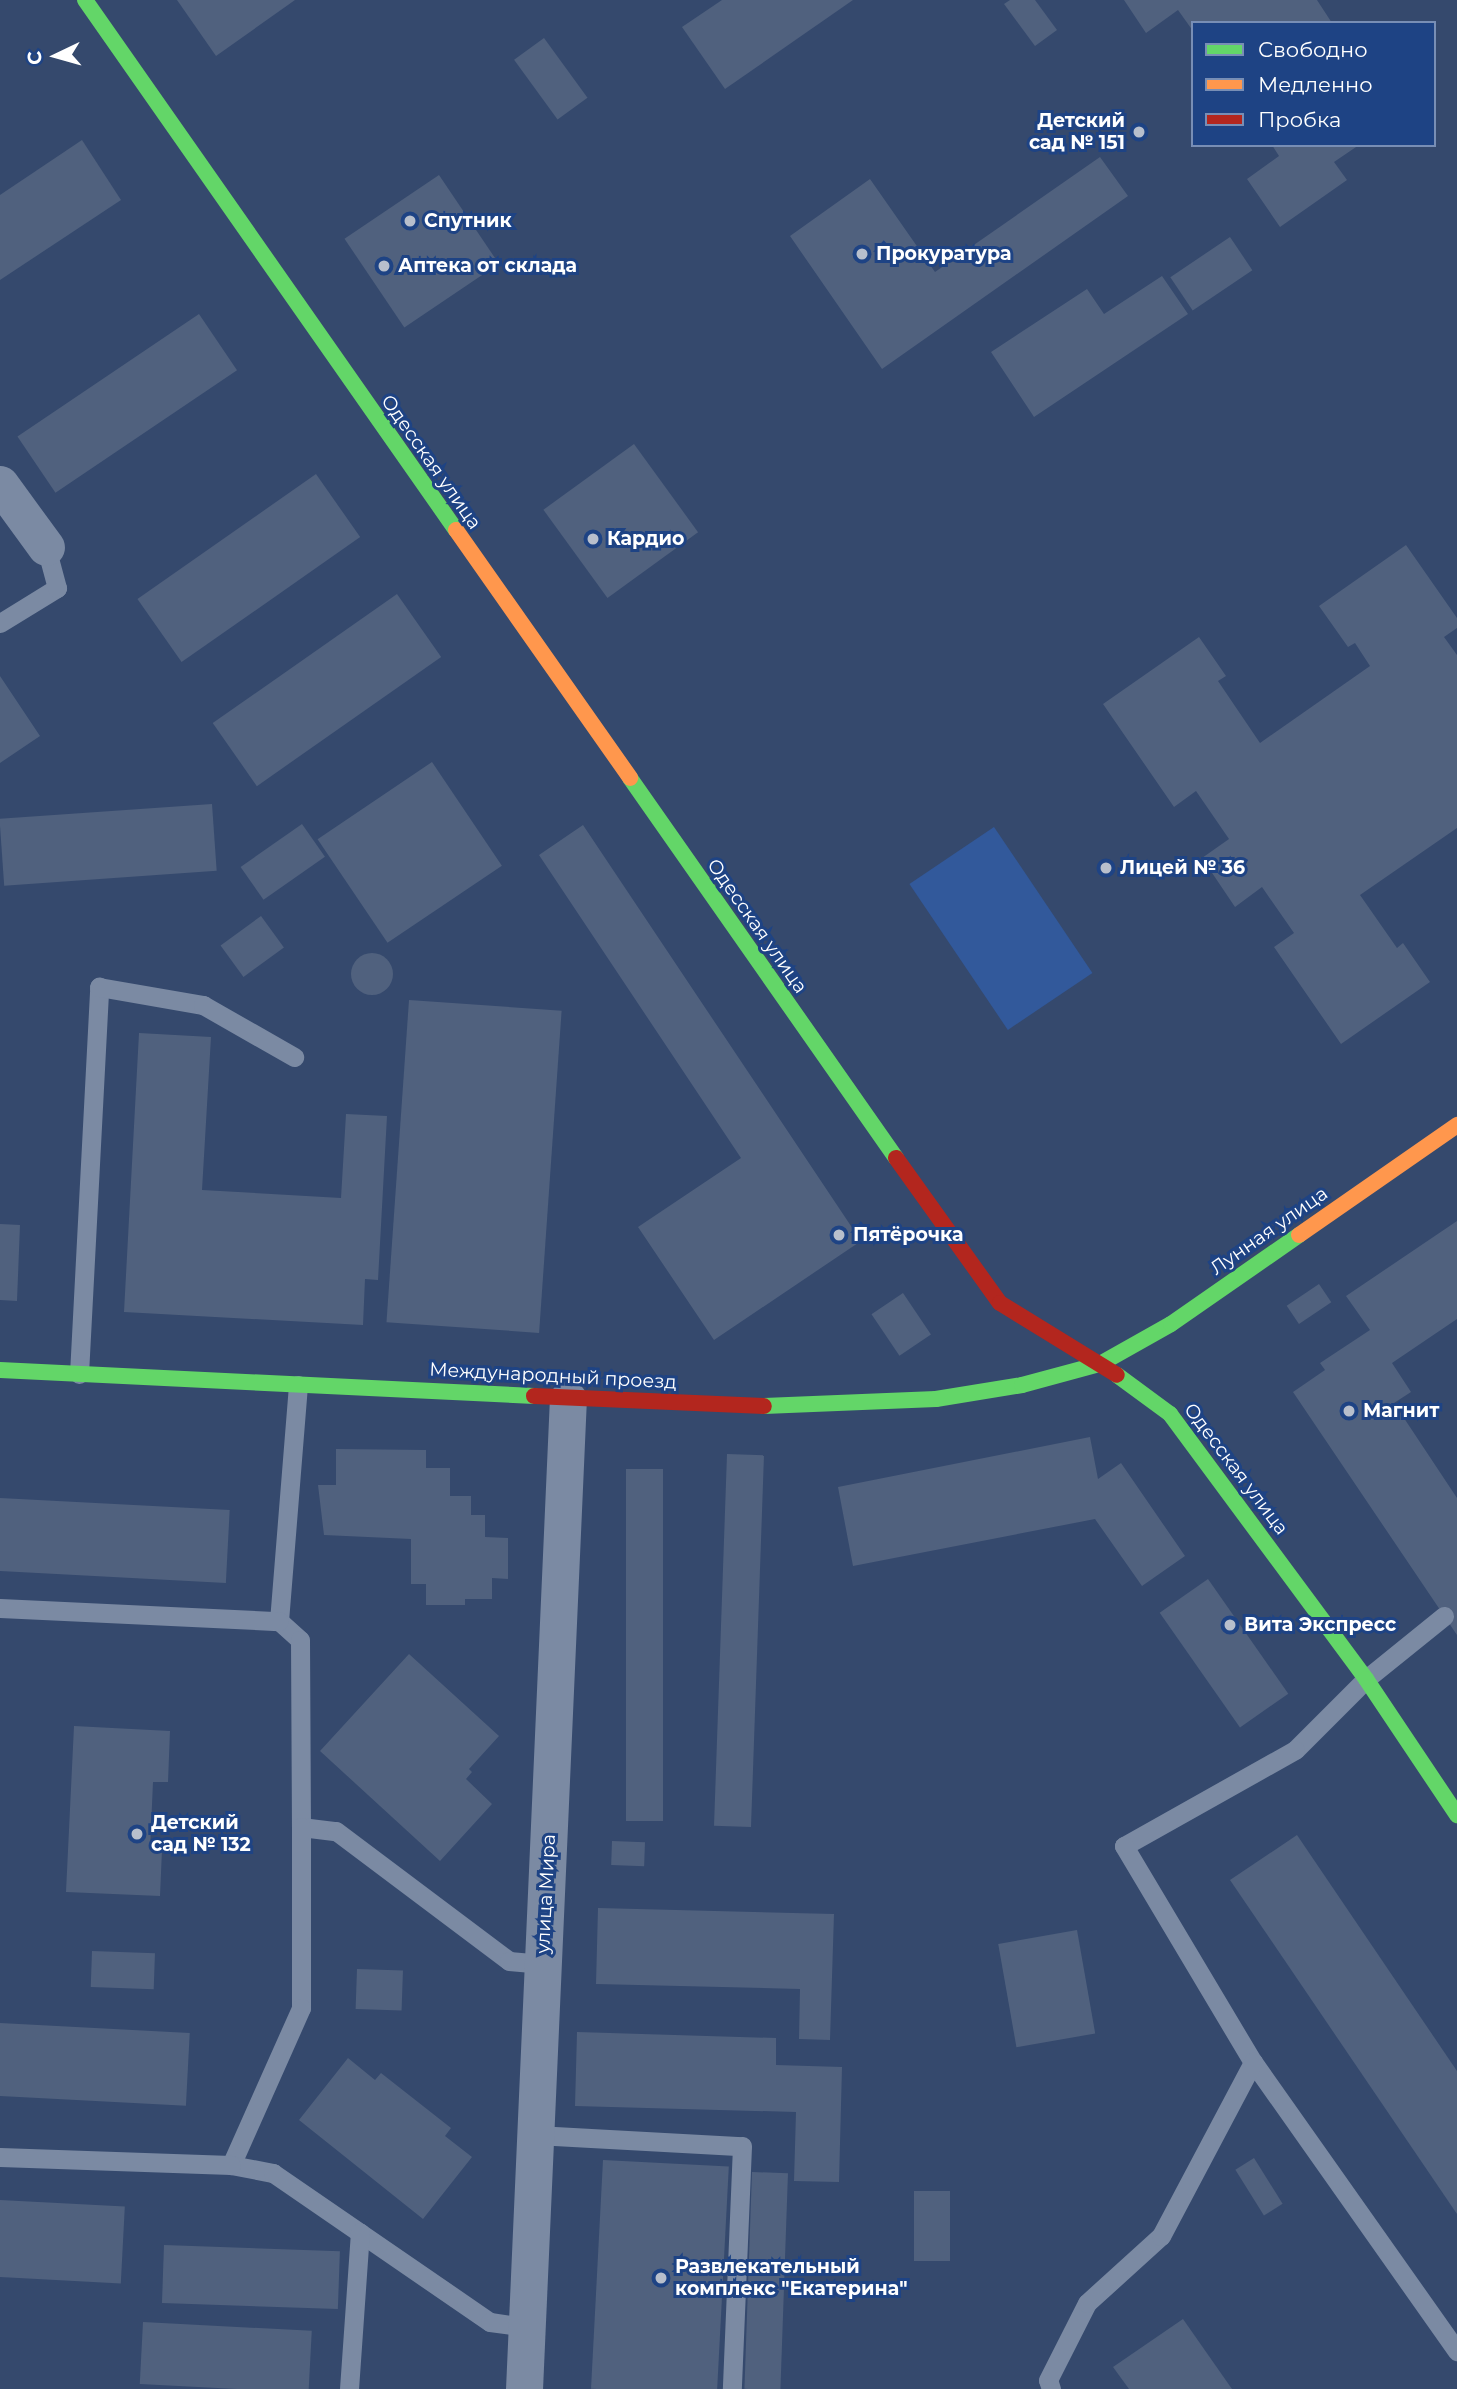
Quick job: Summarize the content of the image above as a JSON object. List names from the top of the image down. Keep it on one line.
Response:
{"streets":{"street":["Одесская улица","Лунная улица","Международный проезд","улица Мира"]},"crossings":[["Одесская улица","Лунная улица"],["Одесская улица","Международный проезд"],["Лунная улица","Международный проезд"],["Международный проезд","улица Мира"]],"places":["Детский сад № 151","Спутник","Прокуратура","Аптека от склада","Кардио","Лицей № 36","Пятёрочка","Магнит","Вита Экспресс","Детский сад № 132","Развлекательный комплекс \"Екатерина\""],"legend":["Свободно","Медленно","Пробка"],"north":"left"}
